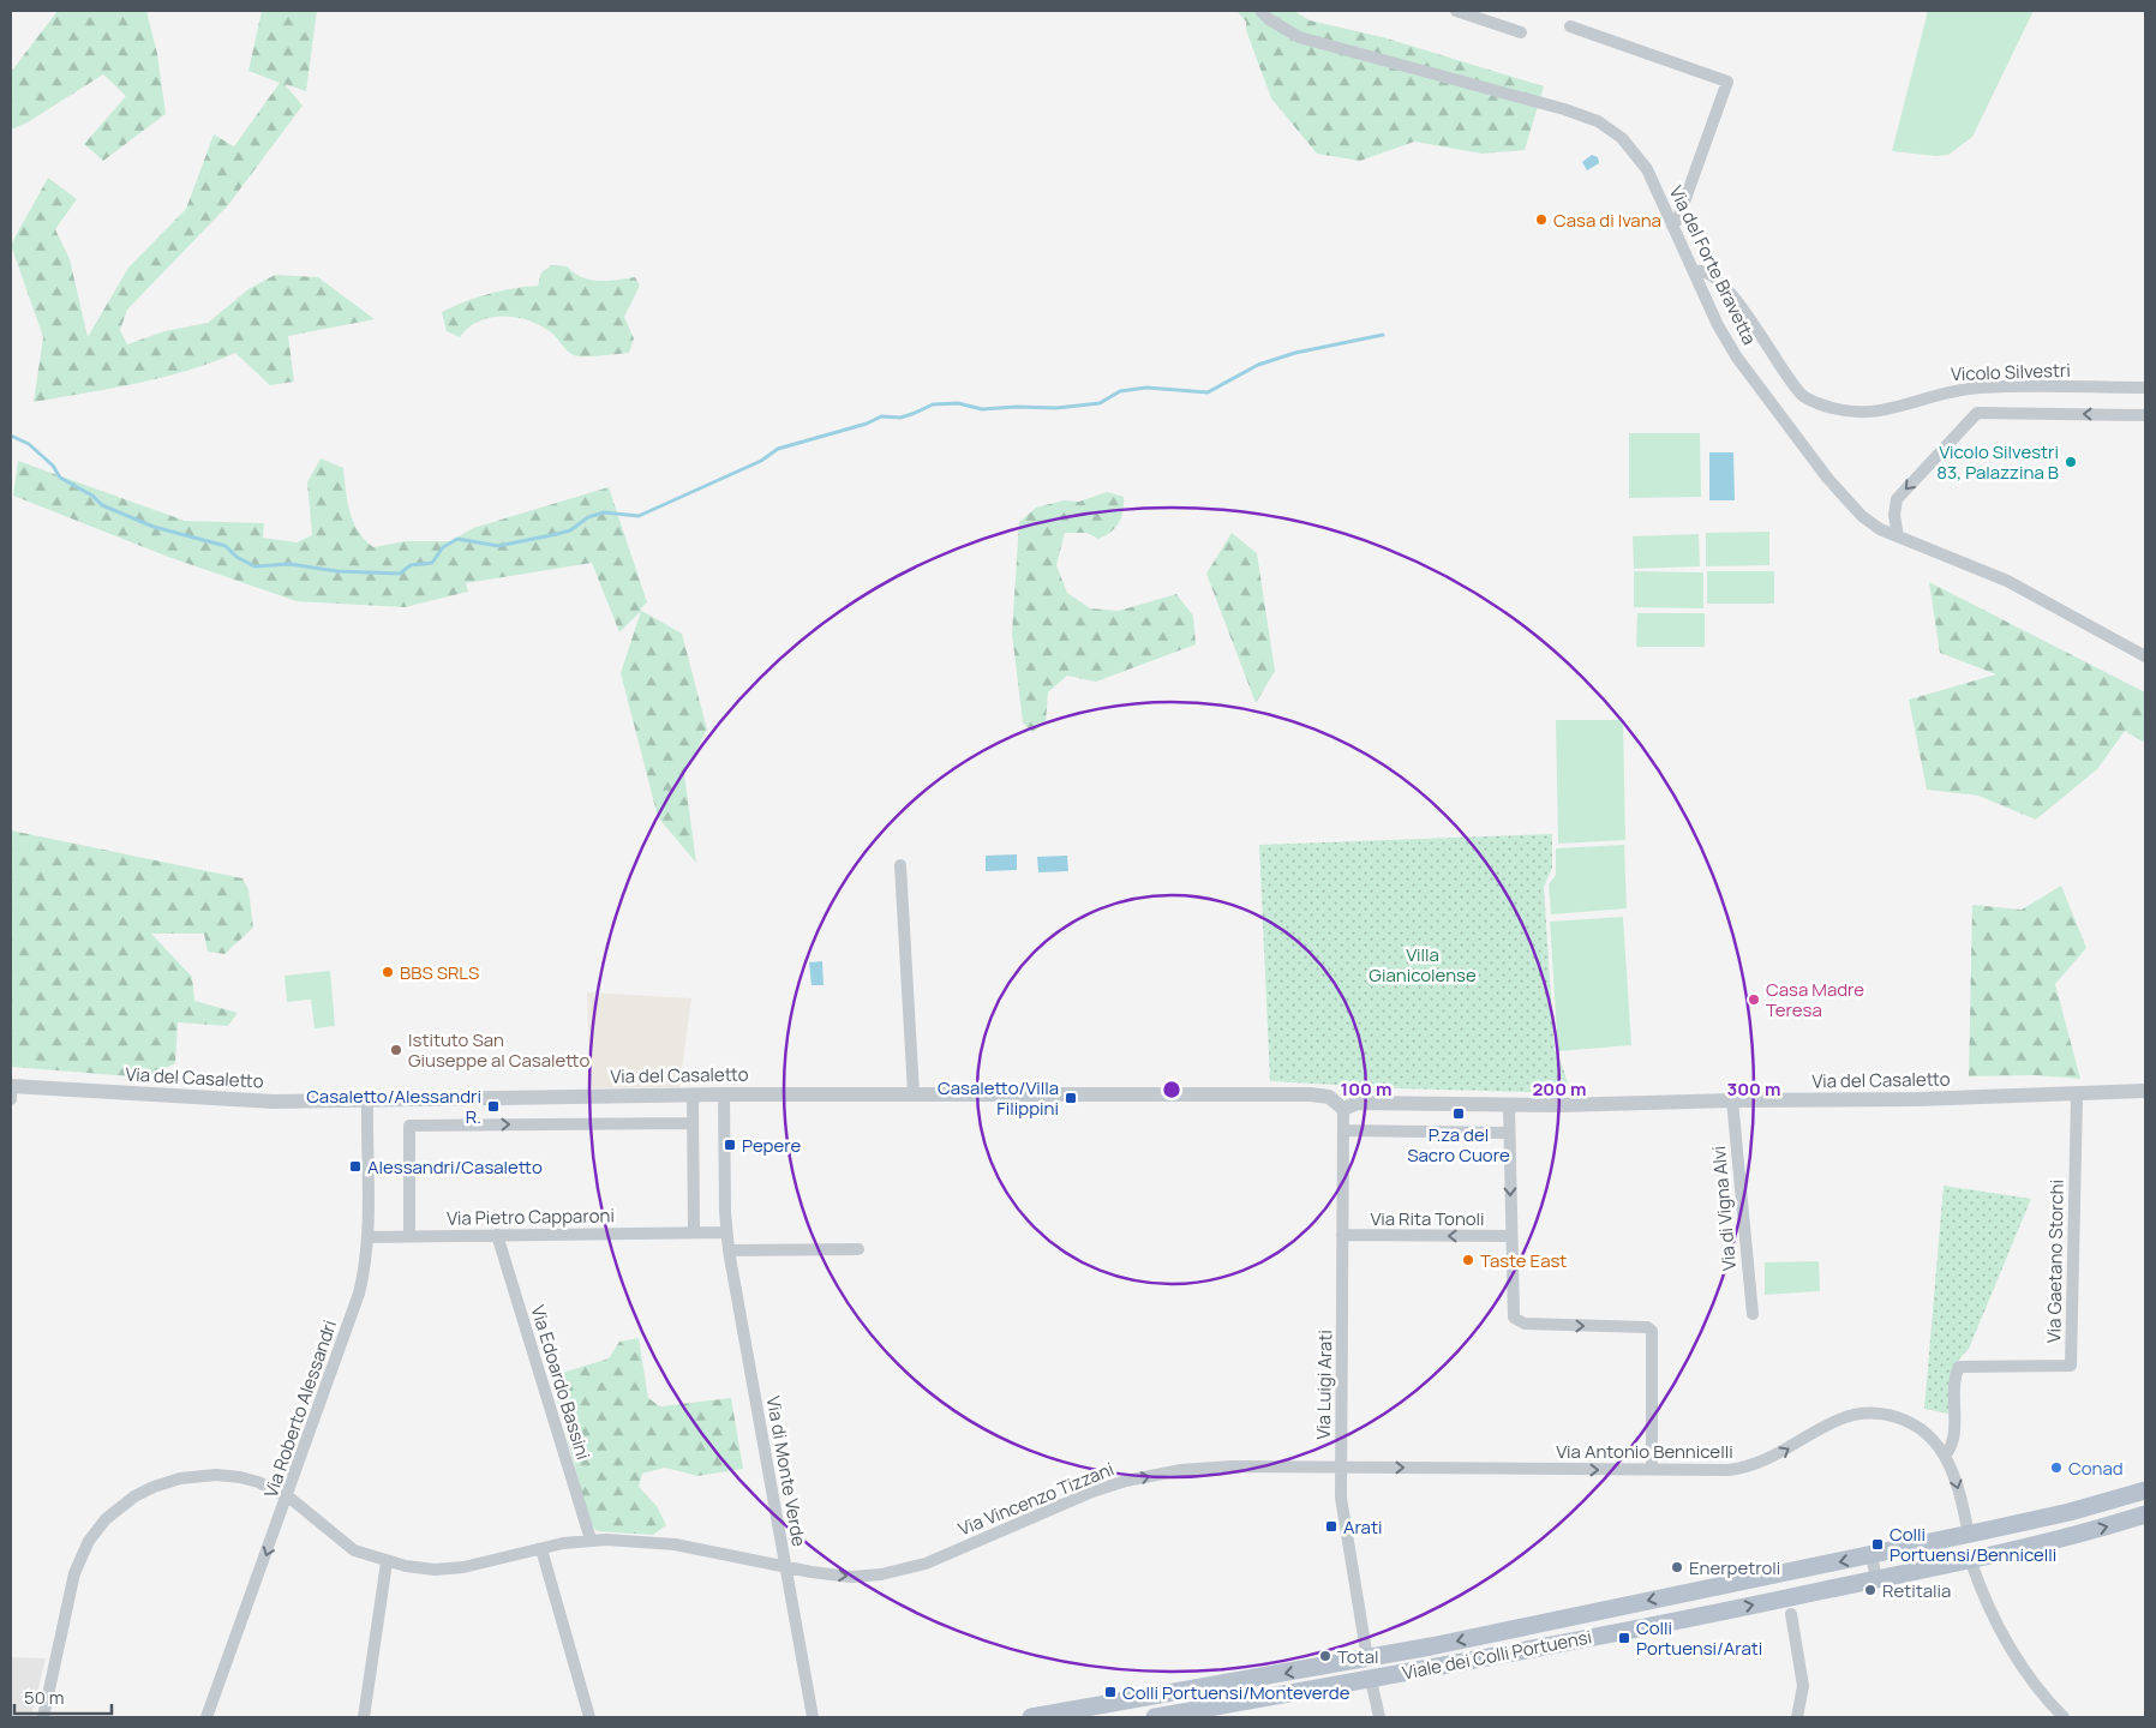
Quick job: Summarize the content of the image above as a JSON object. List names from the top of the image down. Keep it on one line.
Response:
{"streets":{"main road":["Viale dei Colli Portuensi"],"street":["Via del Forte Bravetta","Vicolo Silvestri","Via del Casaletto","Via di Vigna Alvi","Via Pietro Capparoni","Via Rita Tonoli","Via Gaetano Storchi","Via Edoardo Bassini","Via Luigi Arati","Via Roberto Alessandri","Via Antonio Bennicelli","Via di Monte Verde","Via Vincenzo Tizzani"]},"crossings":[["Via del Forte Bravetta","Vicolo Silvestri"],["Via del Casaletto","Via di Vigna Alvi"],["Via del Casaletto","Via Luigi Arati"],["Via del Casaletto","Via Roberto Alessandri"],["Via del Casaletto","Via di Monte Verde"],["Via Pietro Capparoni","Via Edoardo Bassini"],["Via Pietro Capparoni","Via Roberto Alessandri"],["Via Pietro Capparoni","Via di Monte Verde"],["Via Rita Tonoli","Via Luigi Arati"],["Via Gaetano Storchi","Via Antonio Bennicelli"],["Via Edoardo Bassini","Via Vincenzo Tizzani"],["Via Luigi Arati","Via Antonio Bennicelli"],["Via Luigi Arati","Via Vincenzo Tizzani"],["Via Luigi Arati","Viale dei Colli Portuensi"],["Via Roberto Alessandri","Via Vincenzo Tizzani"],["Via Antonio Bennicelli","Via Vincenzo Tizzani"],["Via Antonio Bennicelli","Viale dei Colli Portuensi"],["Via di Monte Verde","Via Vincenzo Tizzani"]],"one_way":["Via Roberto Alessandri","Via Antonio Bennicelli","Via Vincenzo Tizzani"],"parks":["Villa Gianicolense"],"places":{"other":["Casa di Ivana","Vicolo Silvestri 83, Palazzina B","BBS SRLS","Casa Madre Teresa","Istituto San Giuseppe al Casaletto","Taste East","Conad","Enerpetroli","Retitalia","Total"],"transit":["Casaletto/Villa Filippini","Casaletto/Alessandri R.","P.za del Sacro Cuore","Pepere","Alessandri/Casaletto","Arati","Colli Portuensi/Bennicelli","Colli Portuensi/Arati","Colli Portuensi/Monteverde"]},"scale_bar":"50 m","rings":["100 m","200 m","300 m"]}
